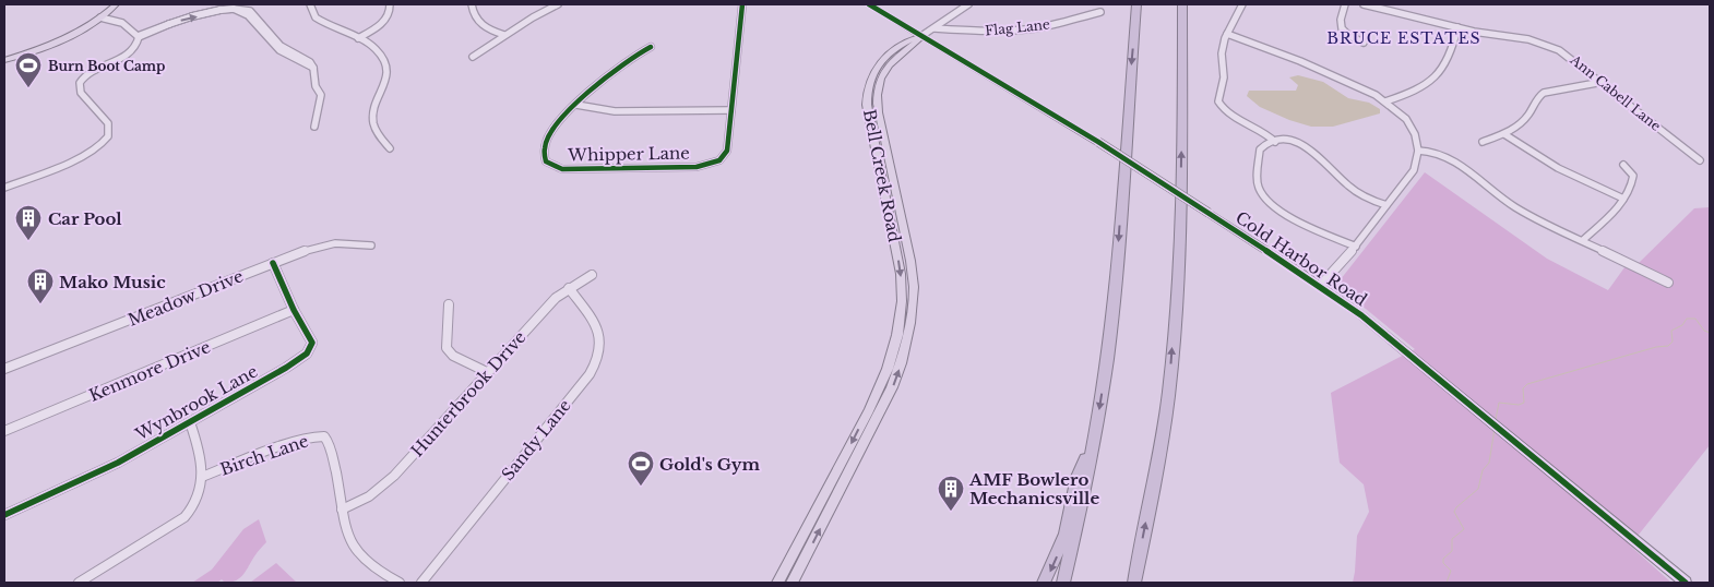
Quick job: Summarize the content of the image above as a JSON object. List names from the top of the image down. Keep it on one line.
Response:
{"streets":{"main road":["Bell Creek Road","Cold Harbor Road"],"street":["Flag Lane","Ann Cabell Lane","Whipper Lane","Meadow Drive","Kenmore Drive","Hunterbrook Drive","Wynbrook Lane","Sandy Lane","Birch Lane"]},"crossings":[["Bell Creek Road","Cold Harbor Road"],["Meadow Drive","Wynbrook Lane"],["Kenmore Drive","Wynbrook Lane"],["Hunterbrook Drive","Sandy Lane"],["Hunterbrook Drive","Birch Lane"]],"districts":["BRUCE ESTATES"],"places":{"sports":["Burn Boot Camp","Gold's Gym"],"building":["Car Pool","Mako Music","AMF Bowlero Mechanicsville"]}}
